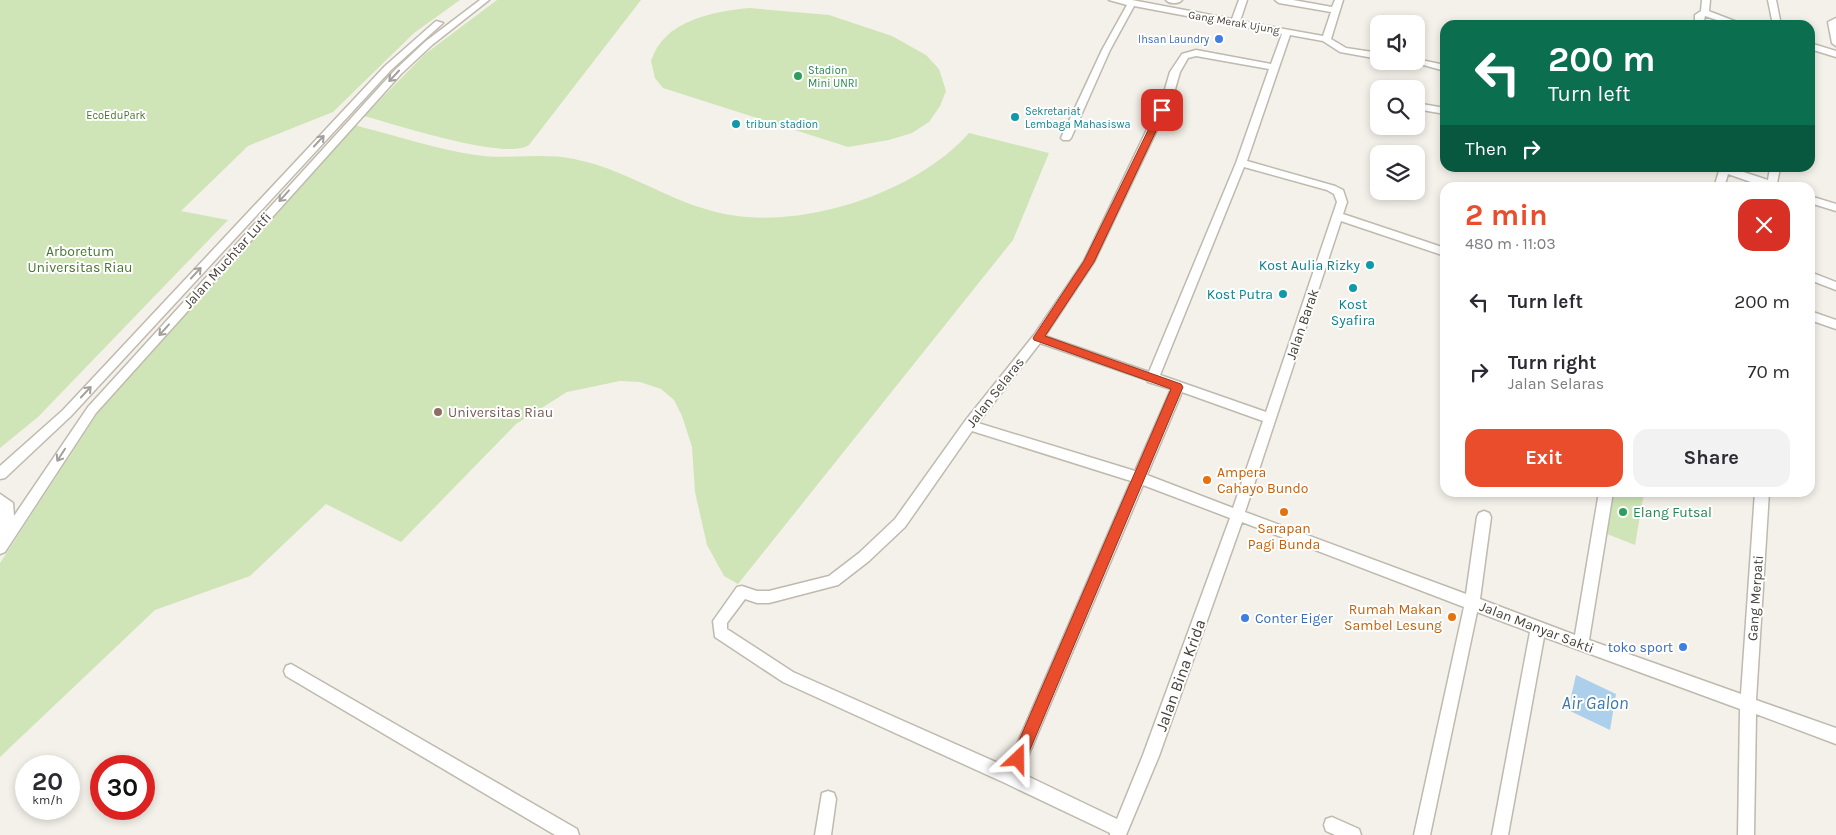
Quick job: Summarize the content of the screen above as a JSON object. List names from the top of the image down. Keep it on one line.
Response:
{"streets":{"street":["Gang Merak Ujung","Jalan Muchtar Lutfi","Jalan Barak","Jalan Selaras","Gang Merpati","Jalan Manyar Sakti","Jalan Bina Krida"]},"crossings":[["Jalan Barak","Jalan Manyar Sakti"],["Jalan Barak","Jalan Bina Krida"],["Jalan Selaras","Jalan Manyar Sakti"],["Gang Merpati","Jalan Manyar Sakti"],["Jalan Manyar Sakti","Jalan Bina Krida"]],"water":["Air Galon"],"parks":["EcoEduPark","Arboretum Universitas Riau"],"places":["Ihsan Laundry","Stadion Mini UNRI","Sekretariat Lembaga Mahasiswa","tribun stadion","Kost Aulia Rizky","Kost Syafira","Kost Putra","Universitas Riau","Ampera Cahayo Bundo","Sarapan Pagi Bunda","Elang Futsal","Rumah Makan Sambel Lesung","Conter Eiger","toko sport"],"page":{"turn":["200 m","Turn left"],"then":"Then","heading":["2 min","480 m · 11:03"],"list":[{"name":"Turn left","value":"200 m"},{"name":"Turn right","note":"Jalan Selaras","value":"70 m"}],"buttons":["Exit","Share"],"speed":"20 km/h","limit":"30"}}
